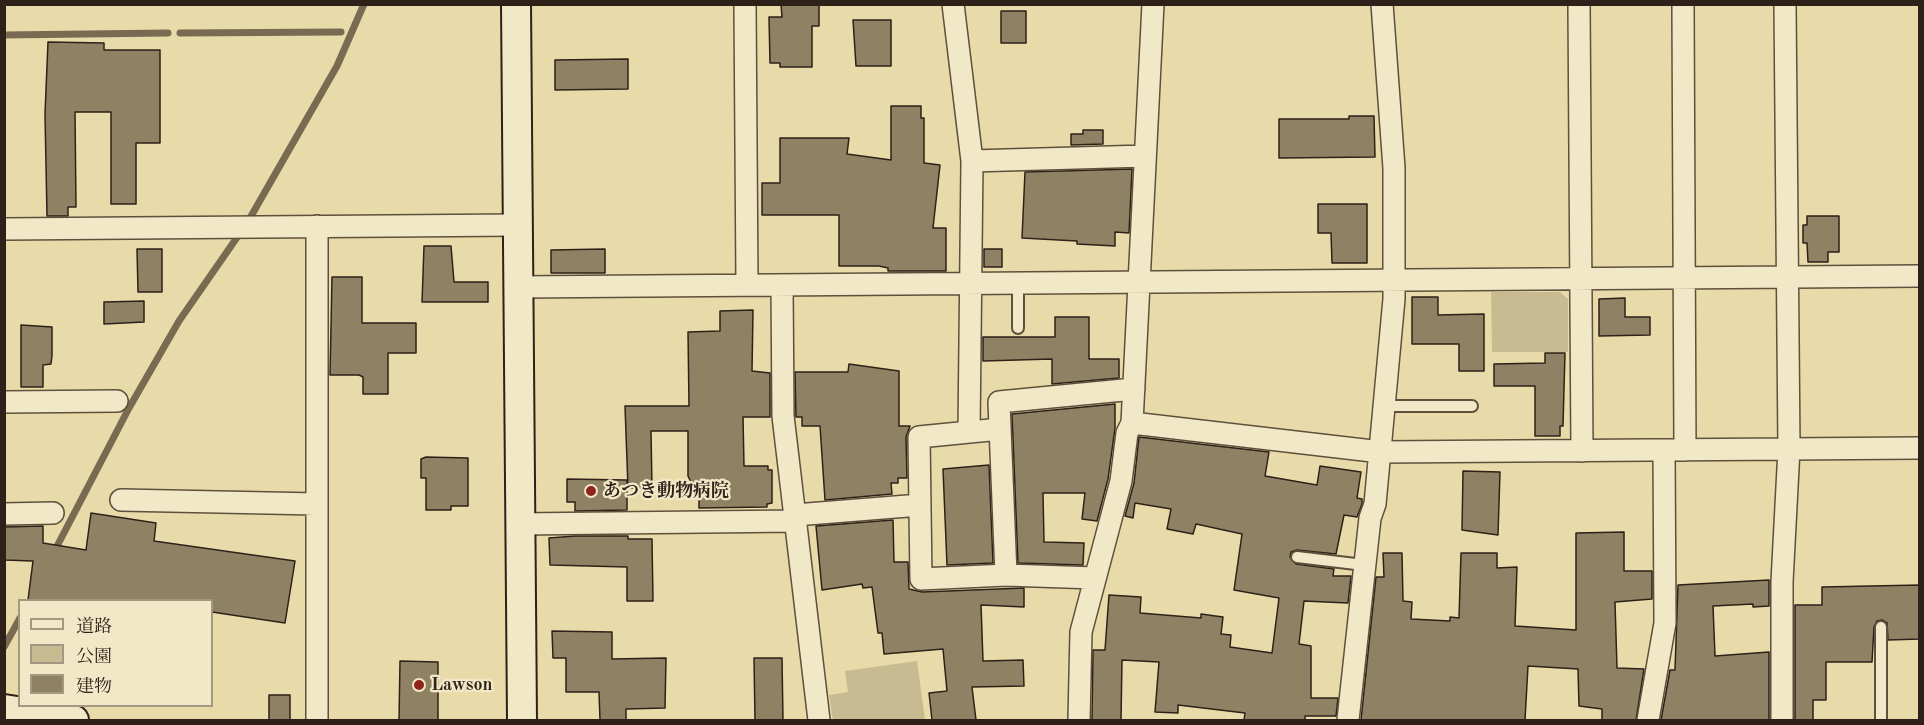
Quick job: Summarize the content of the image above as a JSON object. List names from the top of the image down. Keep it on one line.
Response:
{"places":["あつき動物病院","Lawson"],"legend":["道路","公園","建物"]}
